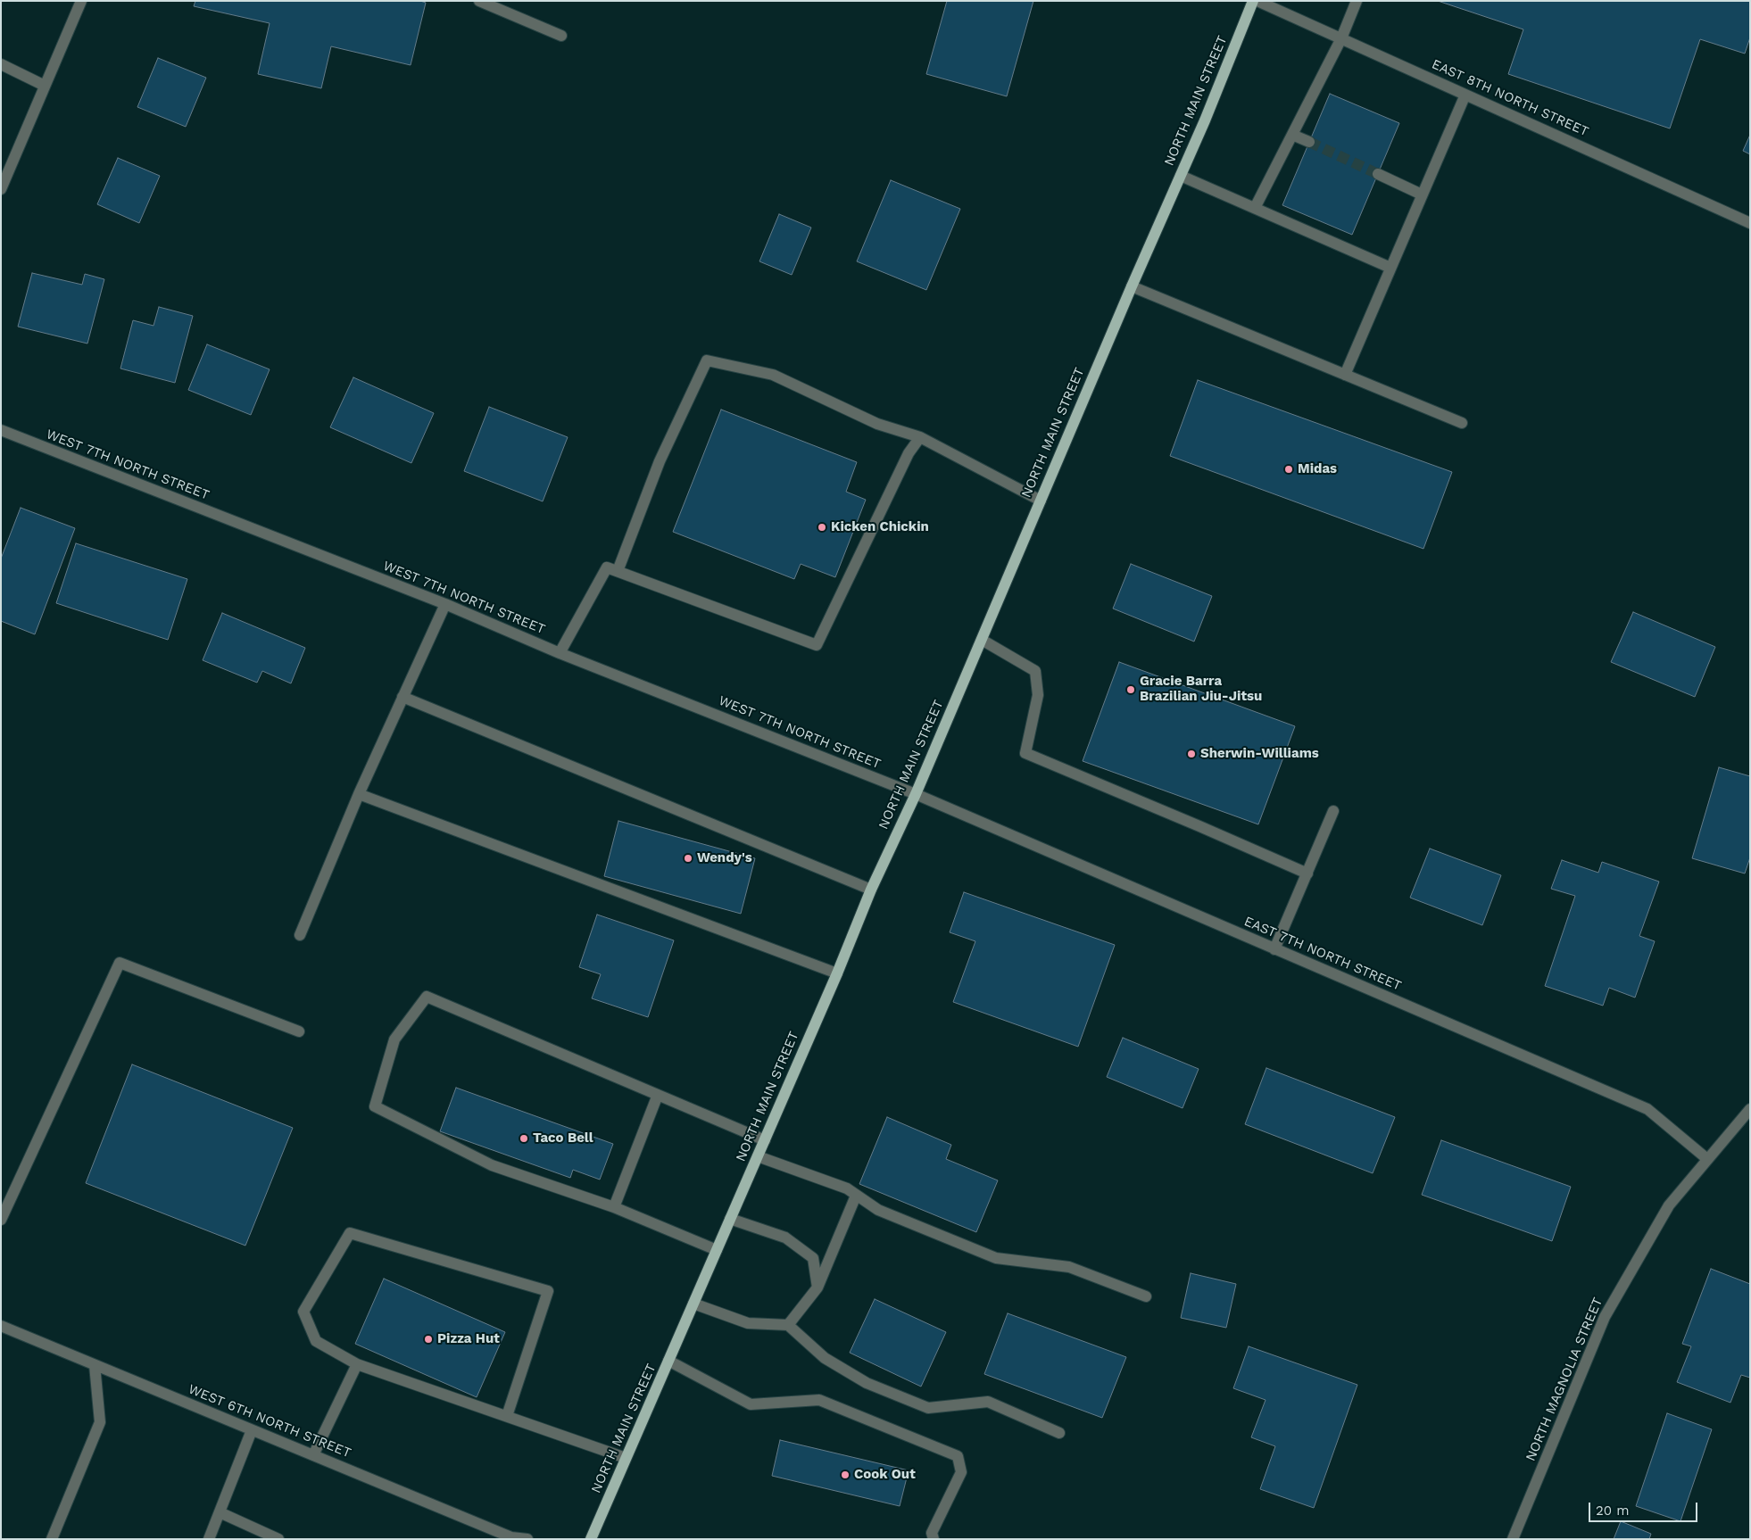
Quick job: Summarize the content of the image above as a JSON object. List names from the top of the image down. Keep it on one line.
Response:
{"streets":{"main road":["NORTH MAIN STREET"],"street":["EAST 8TH NORTH STREET","WEST 7TH NORTH STREET","EAST 7TH NORTH STREET","NORTH MAGNOLIA STREET","WEST 6TH NORTH STREET"]},"crossings":[["NORTH MAIN STREET","WEST 7TH NORTH STREET"],["NORTH MAIN STREET","EAST 7TH NORTH STREET"],["WEST 7TH NORTH STREET","EAST 7TH NORTH STREET"],["EAST 7TH NORTH STREET","NORTH MAGNOLIA STREET"]],"places":["Midas","Kicken Chickin","Gracie Barra Brazilian Jiu-Jitsu","Sherwin-Williams","Wendy's","Taco Bell","Pizza Hut","Cook Out"],"scale_bar":"20 m"}
